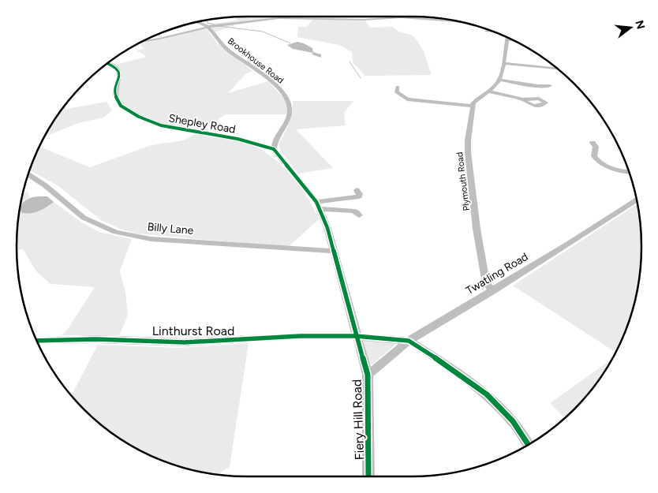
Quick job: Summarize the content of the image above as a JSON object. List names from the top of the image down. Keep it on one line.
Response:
{"streets":{"street":["Brookhouse Road","Shepley Road","Plymouth Road","Billy Lane","Twatling Road","Linthurst Road","Fiery Hill Road"]},"crossings":[["Brookhouse Road","Shepley Road"],["Plymouth Road","Twatling Road"],["Twatling Road","Linthurst Road"],["Twatling Road","Fiery Hill Road"],["Linthurst Road","Fiery Hill Road"]],"north":"right"}
